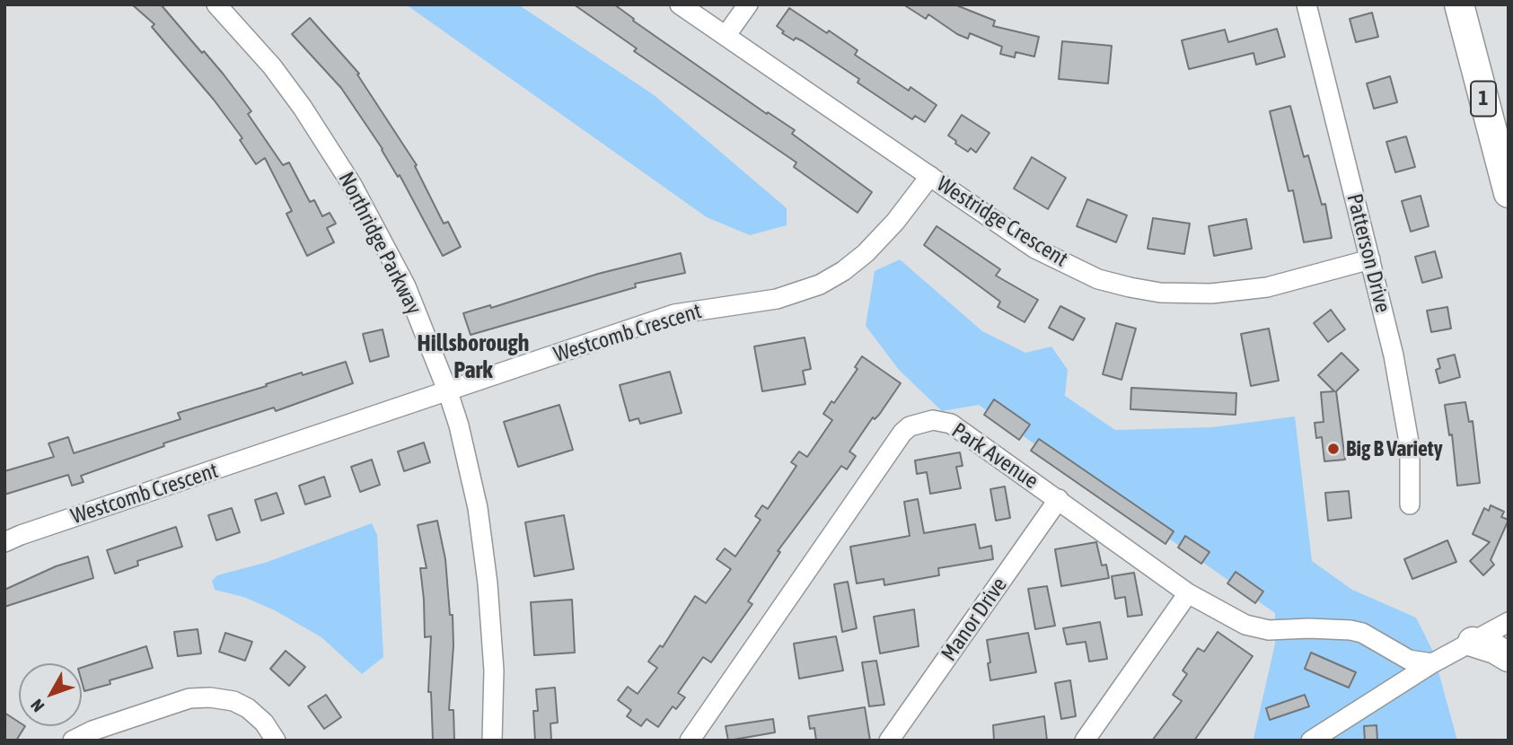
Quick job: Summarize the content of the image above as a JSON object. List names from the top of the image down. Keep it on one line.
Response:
{"streets":{"highway":["1"],"street":["Westridge Crescent","Northridge Parkway","Patterson Drive","Westcomb Crescent","Park Avenue","Manor Drive"]},"crossings":[["Westridge Crescent","Patterson Drive"],["Westridge Crescent","Westcomb Crescent"],["Northridge Parkway","Westcomb Crescent"],["Park Avenue","Manor Drive"]],"districts":["Hillsborough Park"],"places":["Big B Variety"],"north":"bottom left"}
